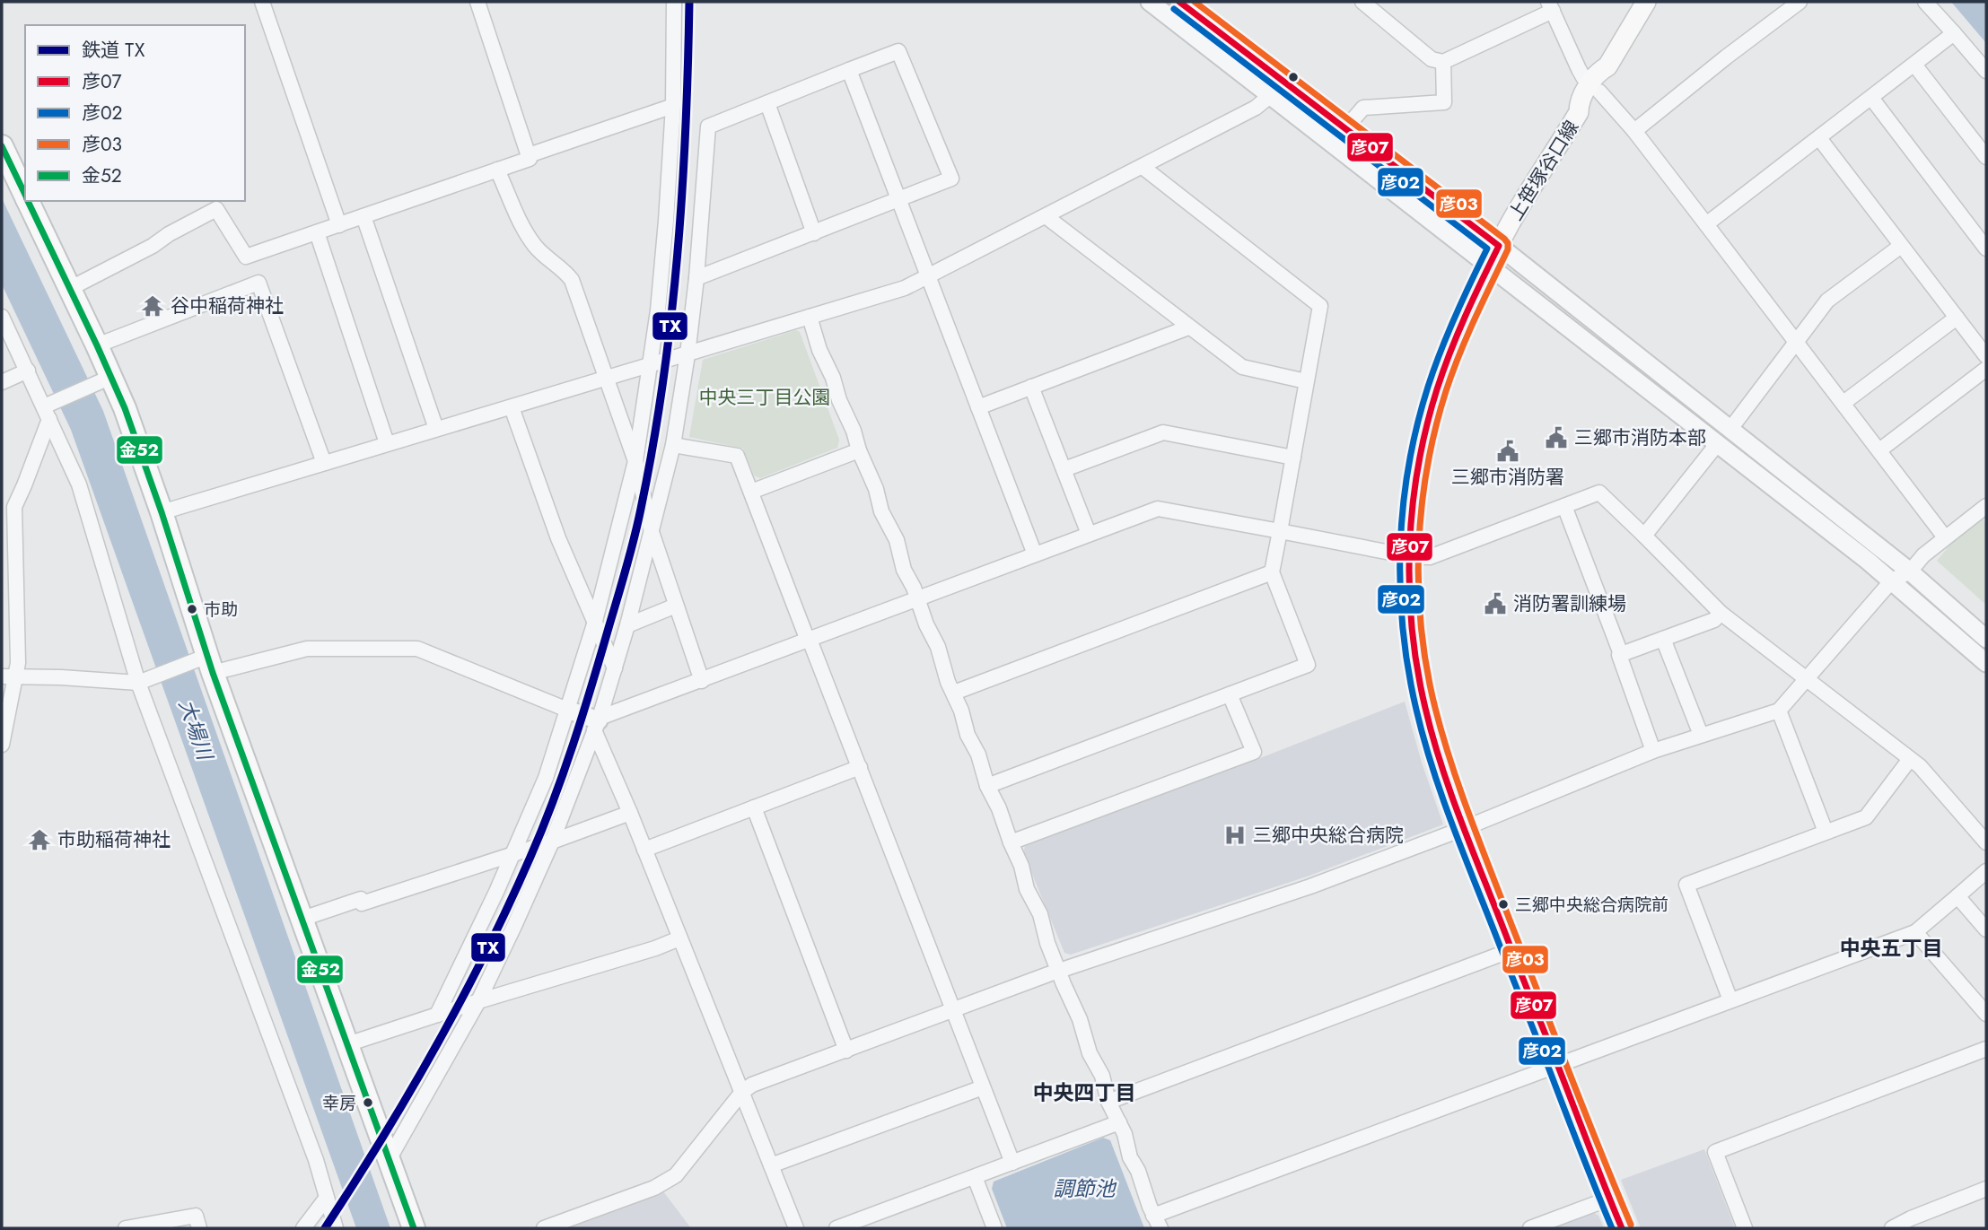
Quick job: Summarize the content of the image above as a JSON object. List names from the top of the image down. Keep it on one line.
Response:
{"streets":{"main road":["上笹塚谷口線"]},"districts":["中央五丁目","中央四丁目"],"water":["大場川","調節池"],"parks":["中央三丁目公園"],"places":{"temple":["谷中稲荷神社","市助稲荷神社"],"public building":["三郷市消防本部","三郷市消防署","消防署訓練場"],"other":["市助","三郷中央総合病院前","幸房"],"hospital":["三郷中央総合病院"]},"lines":["rail line TX","transit line 彦07","transit line 彦03","transit line 彦02","transit line 金52"],"legend":["鉄道 TX","彦07","彦02","彦03","金52"]}
